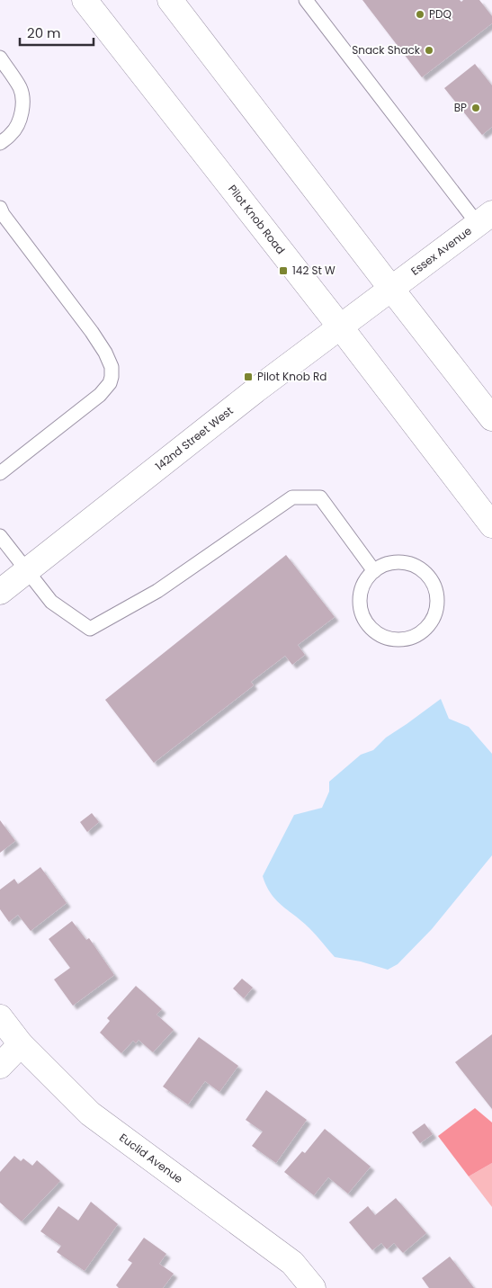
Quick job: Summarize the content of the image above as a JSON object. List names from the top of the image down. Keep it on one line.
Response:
{"streets":{"main road":["Pilot Knob Road","Essex Avenue","142nd Street West","Euclid Avenue"]},"crossings":[["Pilot Knob Road","142nd Street West"],["Essex Avenue","142nd Street West"]],"places":{"other":["PDQ","Snack Shack","BP"],"transit":["142 St W","Pilot Knob Rd"]},"scale_bar":"20 m"}
